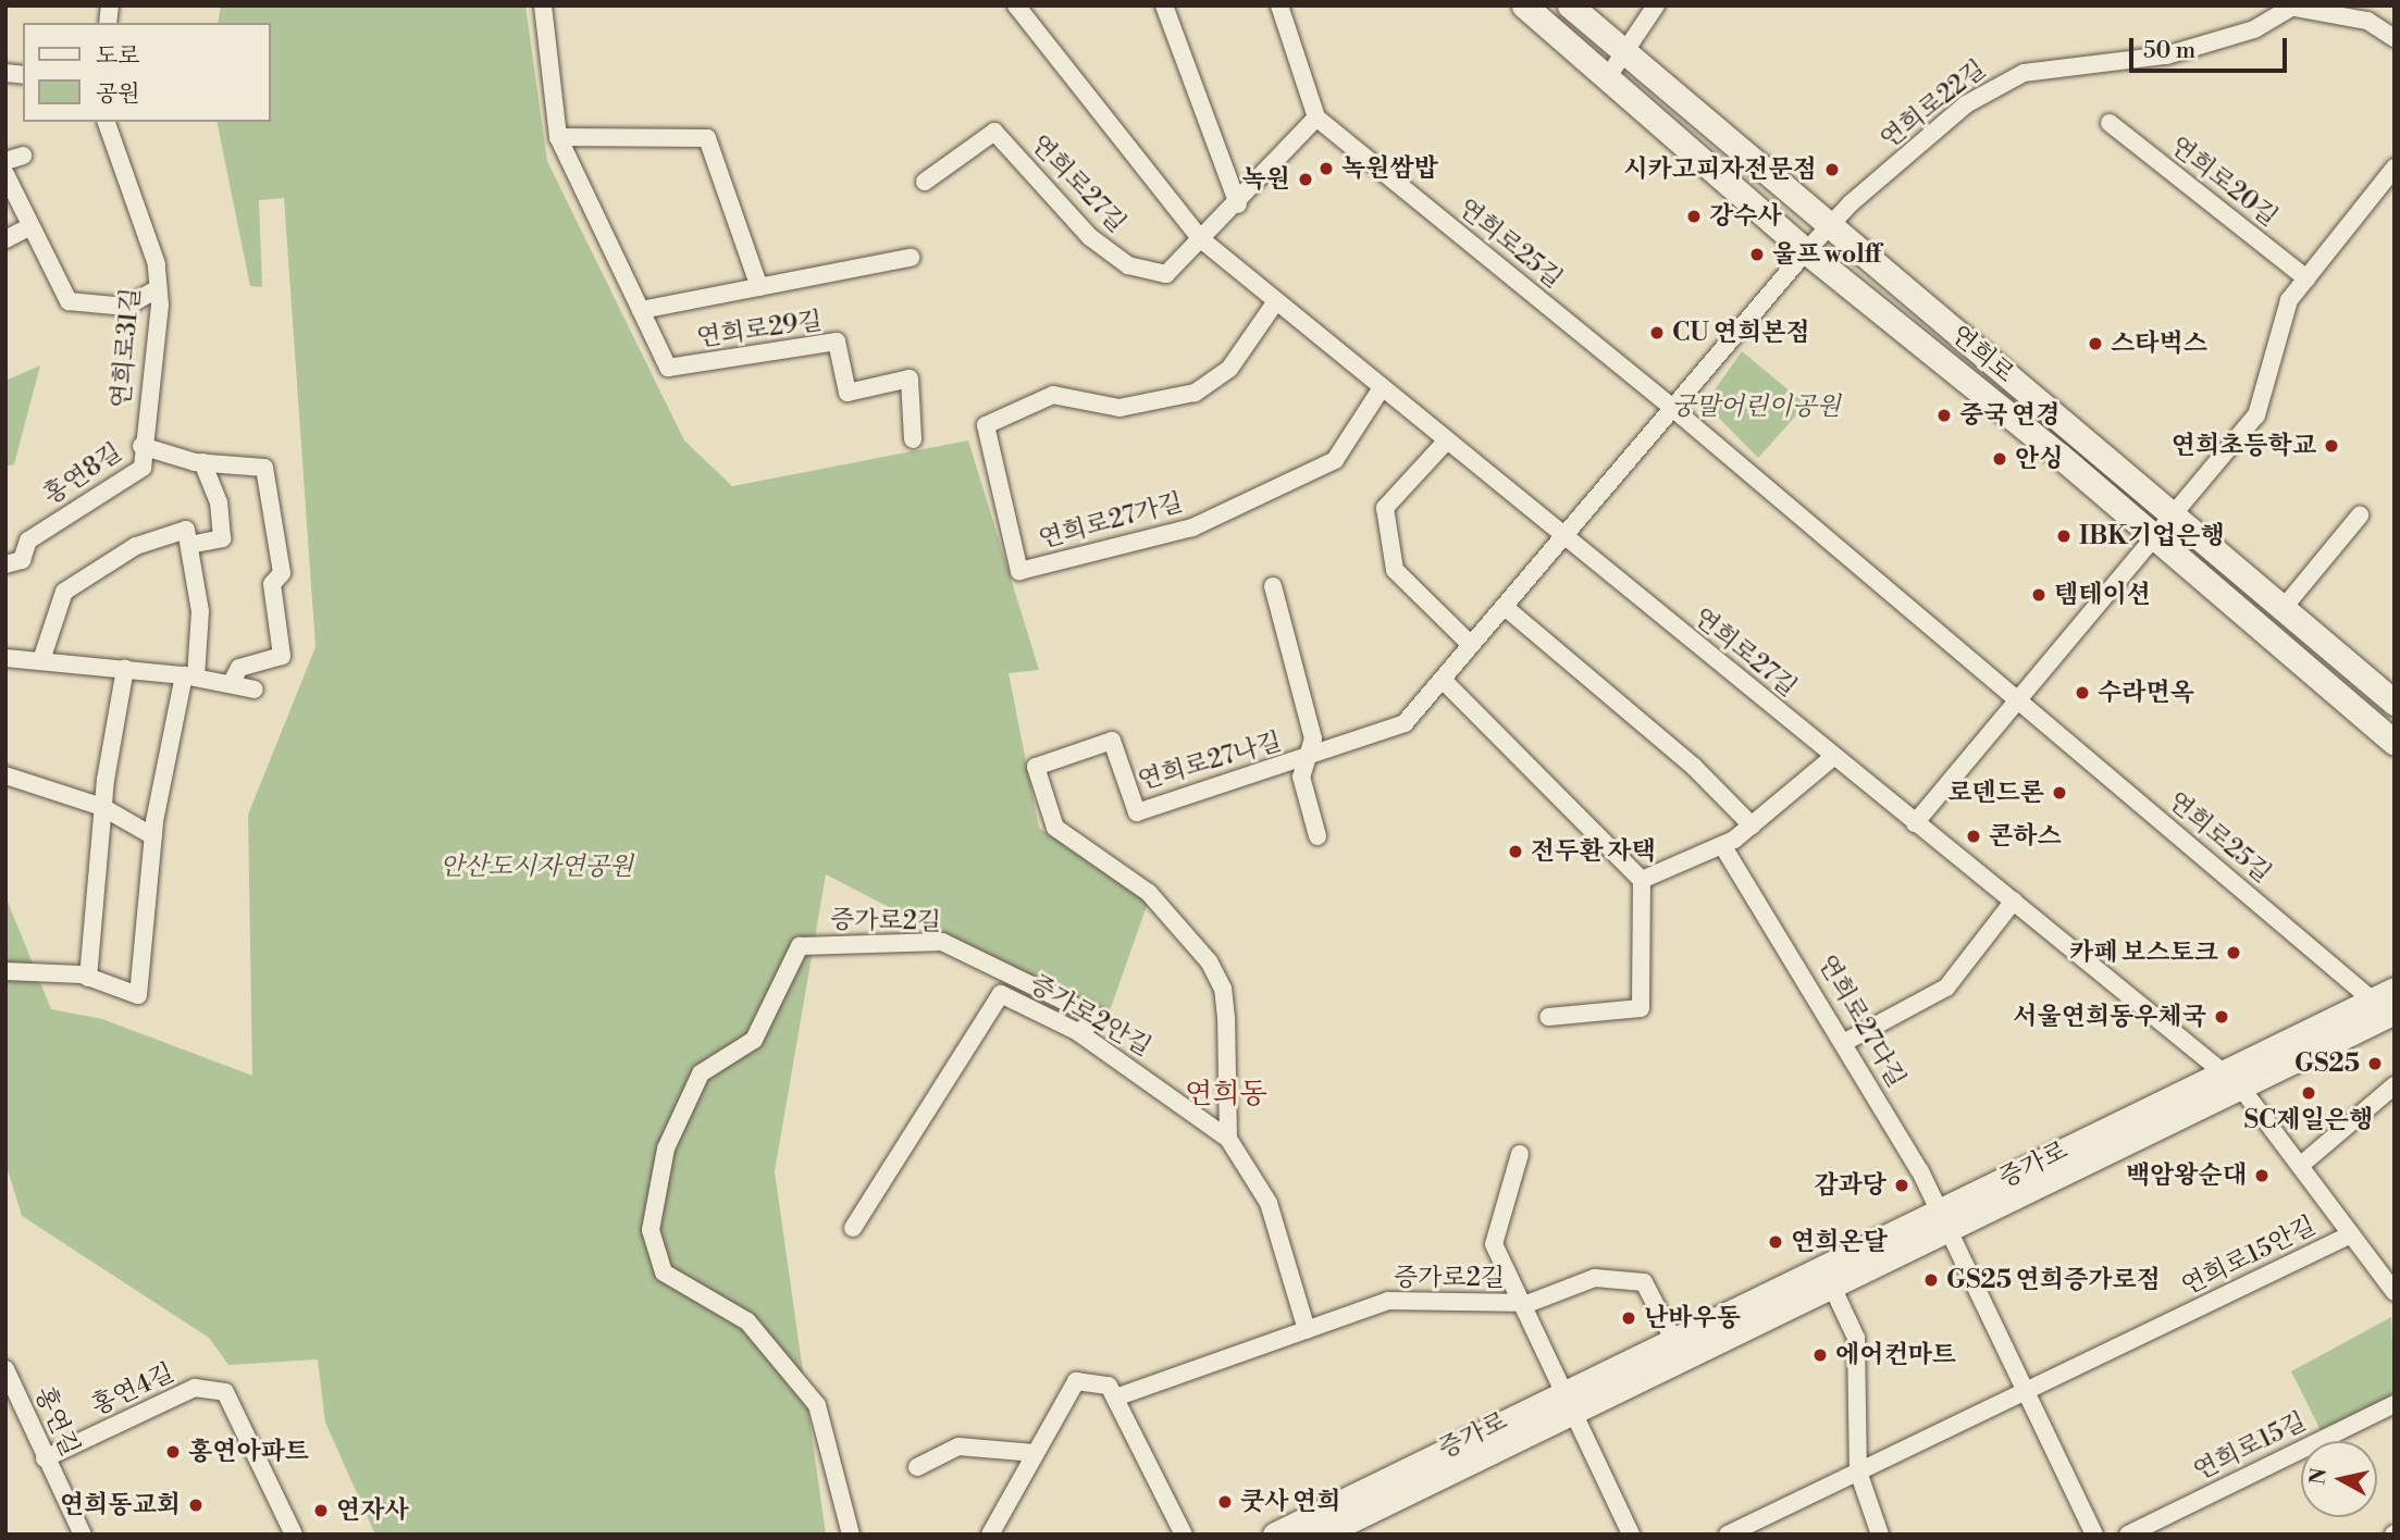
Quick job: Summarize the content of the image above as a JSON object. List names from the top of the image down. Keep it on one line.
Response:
{"streets":{"main road":["연희로","증가로"],"street":["연희로22길","연희로20길","연희로27길","연희로25길","연희로29길","연희로31길","홍연8길","연희로27가길","연희로27나길","증가로2길","증가로2안길","연희로27다길","연희로15안길","홍연4길","홍연길","연희로15길"]},"crossings":[["연희로22길","연희로"],["연희로27길","연희로27가길"],["연희로27길","연희로27나길"],["연희로27길","증가로"],["연희로25길","증가로"],["연희로31길","홍연8길"],["연희로27나길","증가로2안길"],["증가로2길","증가로2안길"],["증가로2길","증가로"],["연희로27다길","증가로"],["홍연4길","홍연길"]],"districts":["연희동"],"parks":["궁말어린이공원","안산도시자연공원"],"places":["녹원쌈밥","시카고피자전문점","녹원","강수사","울프 wolff","CU 연희본점","스타벅스","중국 연경","연희초등학교","안싱","IBK기업은행","템테이션","수라면옥","로덴드론","콘하스","전두환 자택","카페 보스토크","서울연희동우체국","GS25","SC제일은행","백암왕순대","감과당","연희온달","GS25 연희증가로점","난바우동","에어컨마트","홍연아파트","쿳사 연희","연희동교회","연자사"],"legend":["도로","공원"],"scale_bar":"50 m","north":"left"}
